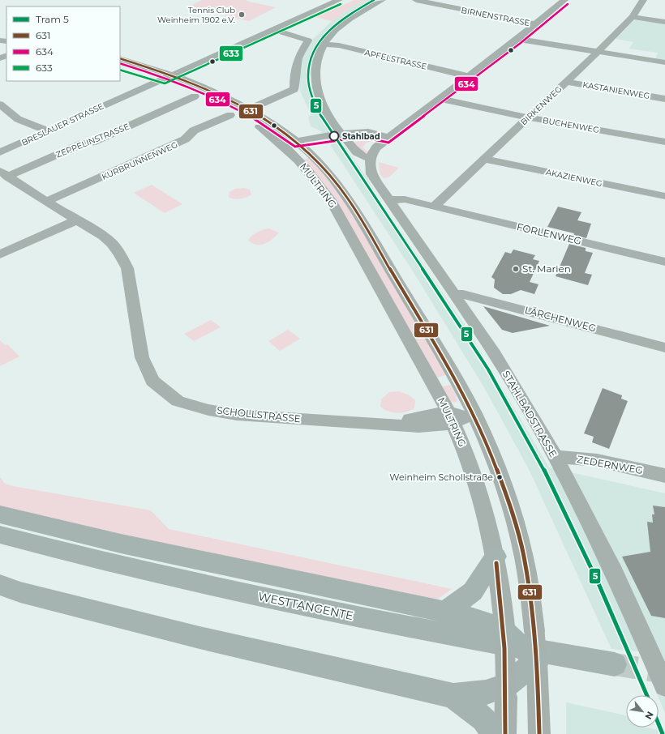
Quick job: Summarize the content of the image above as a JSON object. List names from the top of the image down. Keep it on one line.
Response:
{"streets":{"main road":["WESTTANGENTE"],"street":["BIRNENSTRASSE","APFELSTRASSE","KASTANIENWEG","BIRKENWEG","BRESLAUER STRASSE","BUCHENWEG","ZEPPELINSTRASSE","KURBRUNNENWEG","AKAZIENWEG","MULTRING","FORLENWEG","LÄRCHENWEG","STAHLBADSTRASSE","SCHOLLSTRASSE","ZEDERNWEG"]},"crossings":[["KASTANIENWEG","BIRKENWEG"],["BIRKENWEG","BUCHENWEG"],["BIRKENWEG","AKAZIENWEG"],["BIRKENWEG","FORLENWEG"],["BRESLAUER STRASSE","MULTRING"],["ZEPPELINSTRASSE","SCHOLLSTRASSE"],["KURBRUNNENWEG","SCHOLLSTRASSE"],["MULTRING","SCHOLLSTRASSE"],["FORLENWEG","STAHLBADSTRASSE"],["LÄRCHENWEG","STAHLBADSTRASSE"],["STAHLBADSTRASSE","ZEDERNWEG"]],"places":["Tennis Club Weinheim 1902 e.V.","Stahlbad","St. Marien","Weinheim Schollstraße"],"lines":["tram line 5","transit line 634","transit line 633","transit line 631"],"legend":["Tram 5","631","634","633"],"north":"bottom right"}
